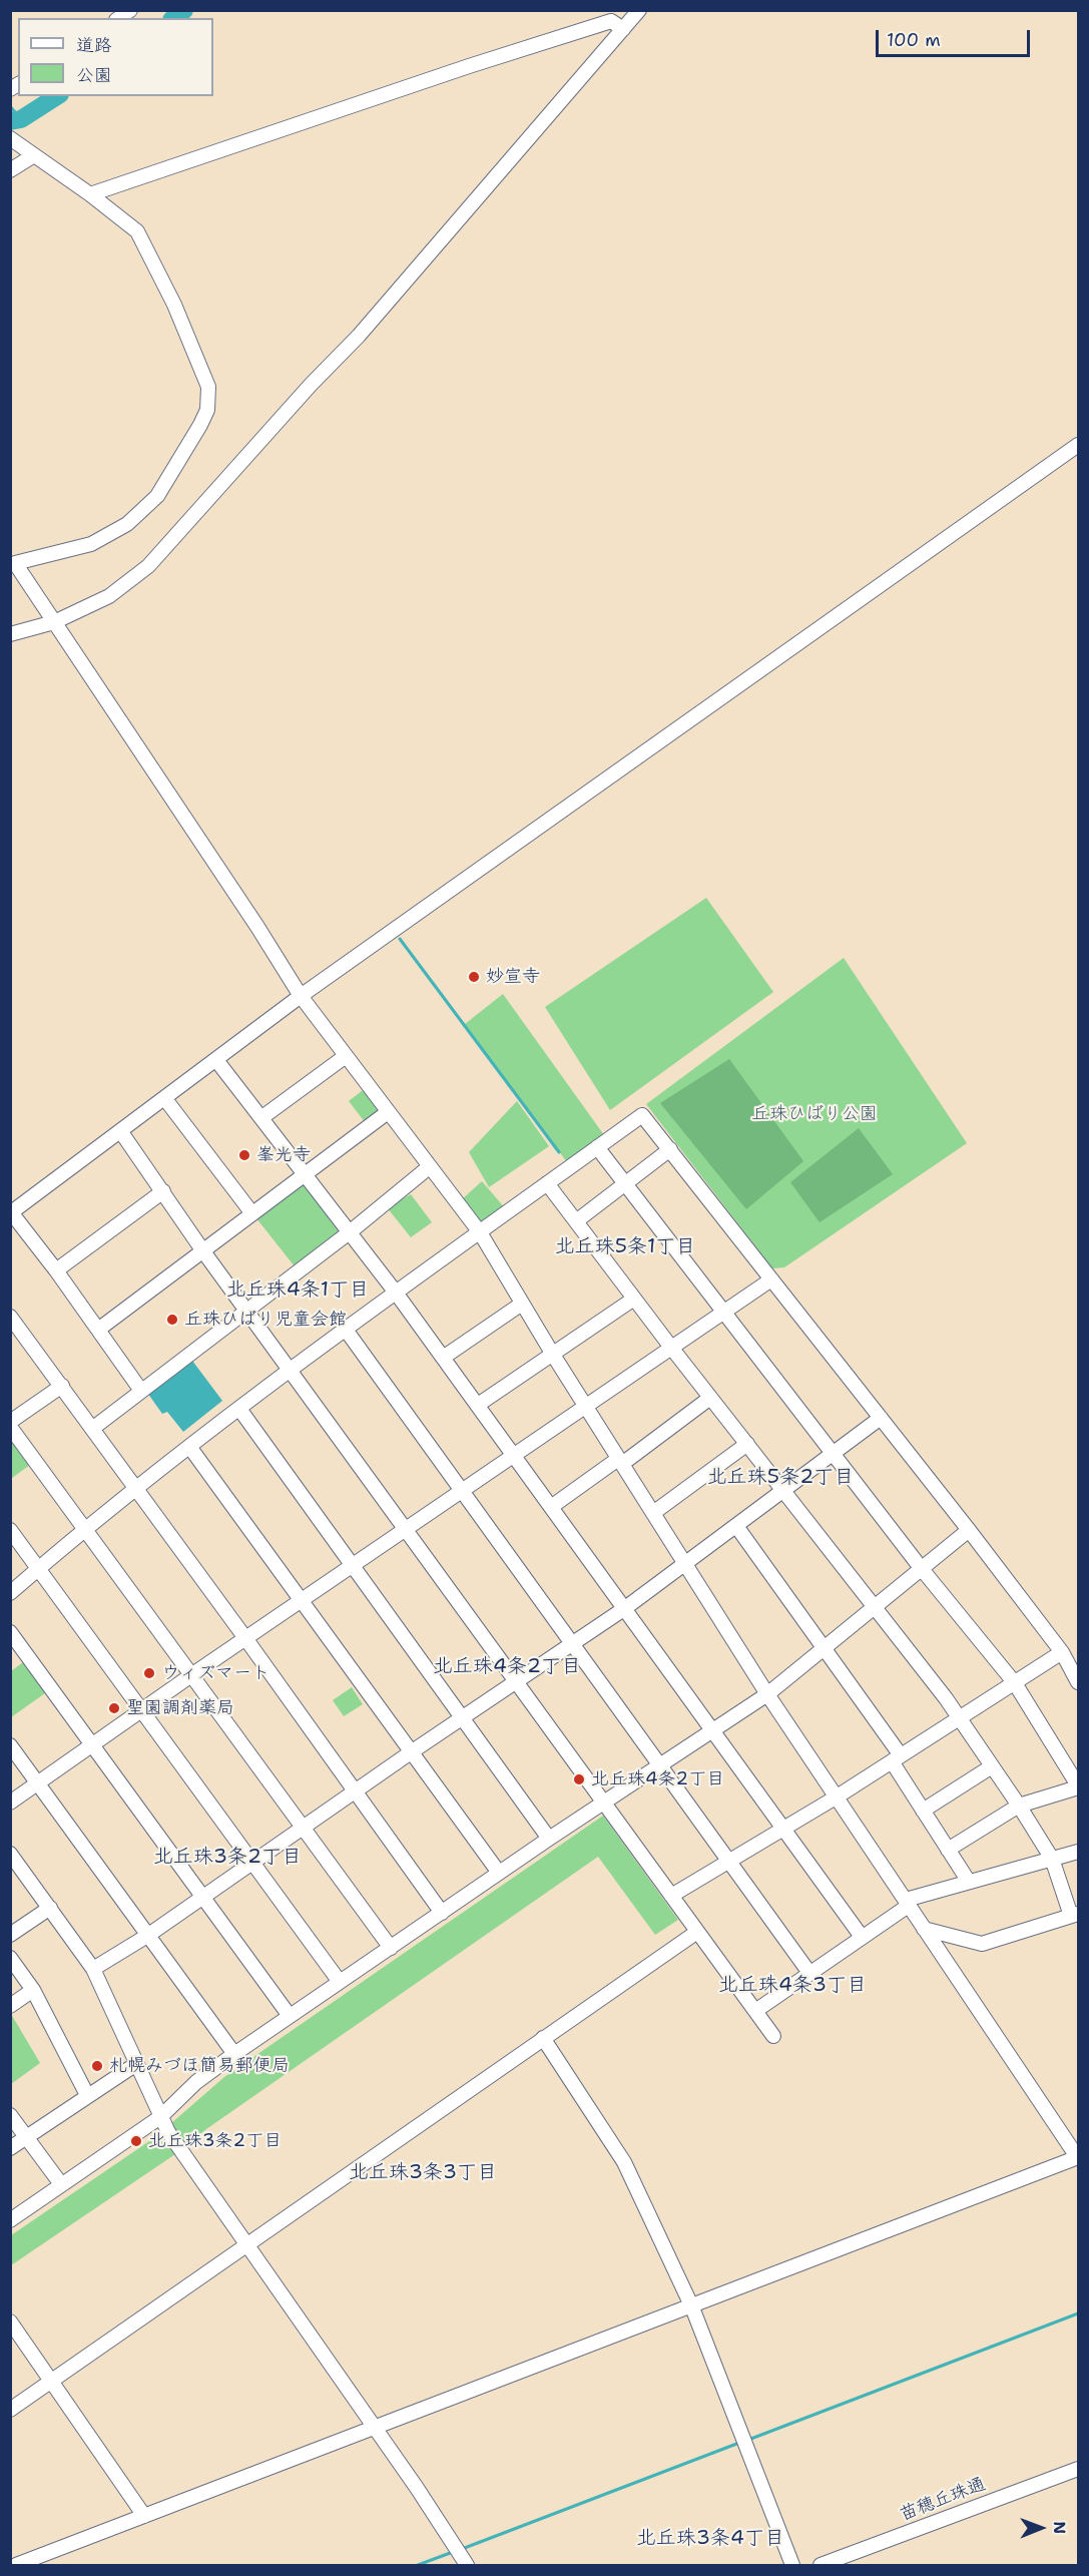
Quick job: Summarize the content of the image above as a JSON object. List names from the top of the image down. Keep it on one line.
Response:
{"streets":{"street":["苗穂丘珠通"]},"districts":["北丘珠5条1丁目","北丘珠4条1丁目","北丘珠5条2丁目","北丘珠4条2丁目","北丘珠3条2丁目","北丘珠4条3丁目","北丘珠3条3丁目","北丘珠3条4丁目"],"parks":["丘珠ひばり公園"],"places":["妙宣寺","峯光寺","丘珠ひばり児童会館","ウィズマート","聖園調剤薬局","北丘珠4条2丁目","札幌みづほ簡易郵便局","北丘珠3条2丁目"],"legend":["道路","公園"],"scale_bar":"100 m","north":"right"}
